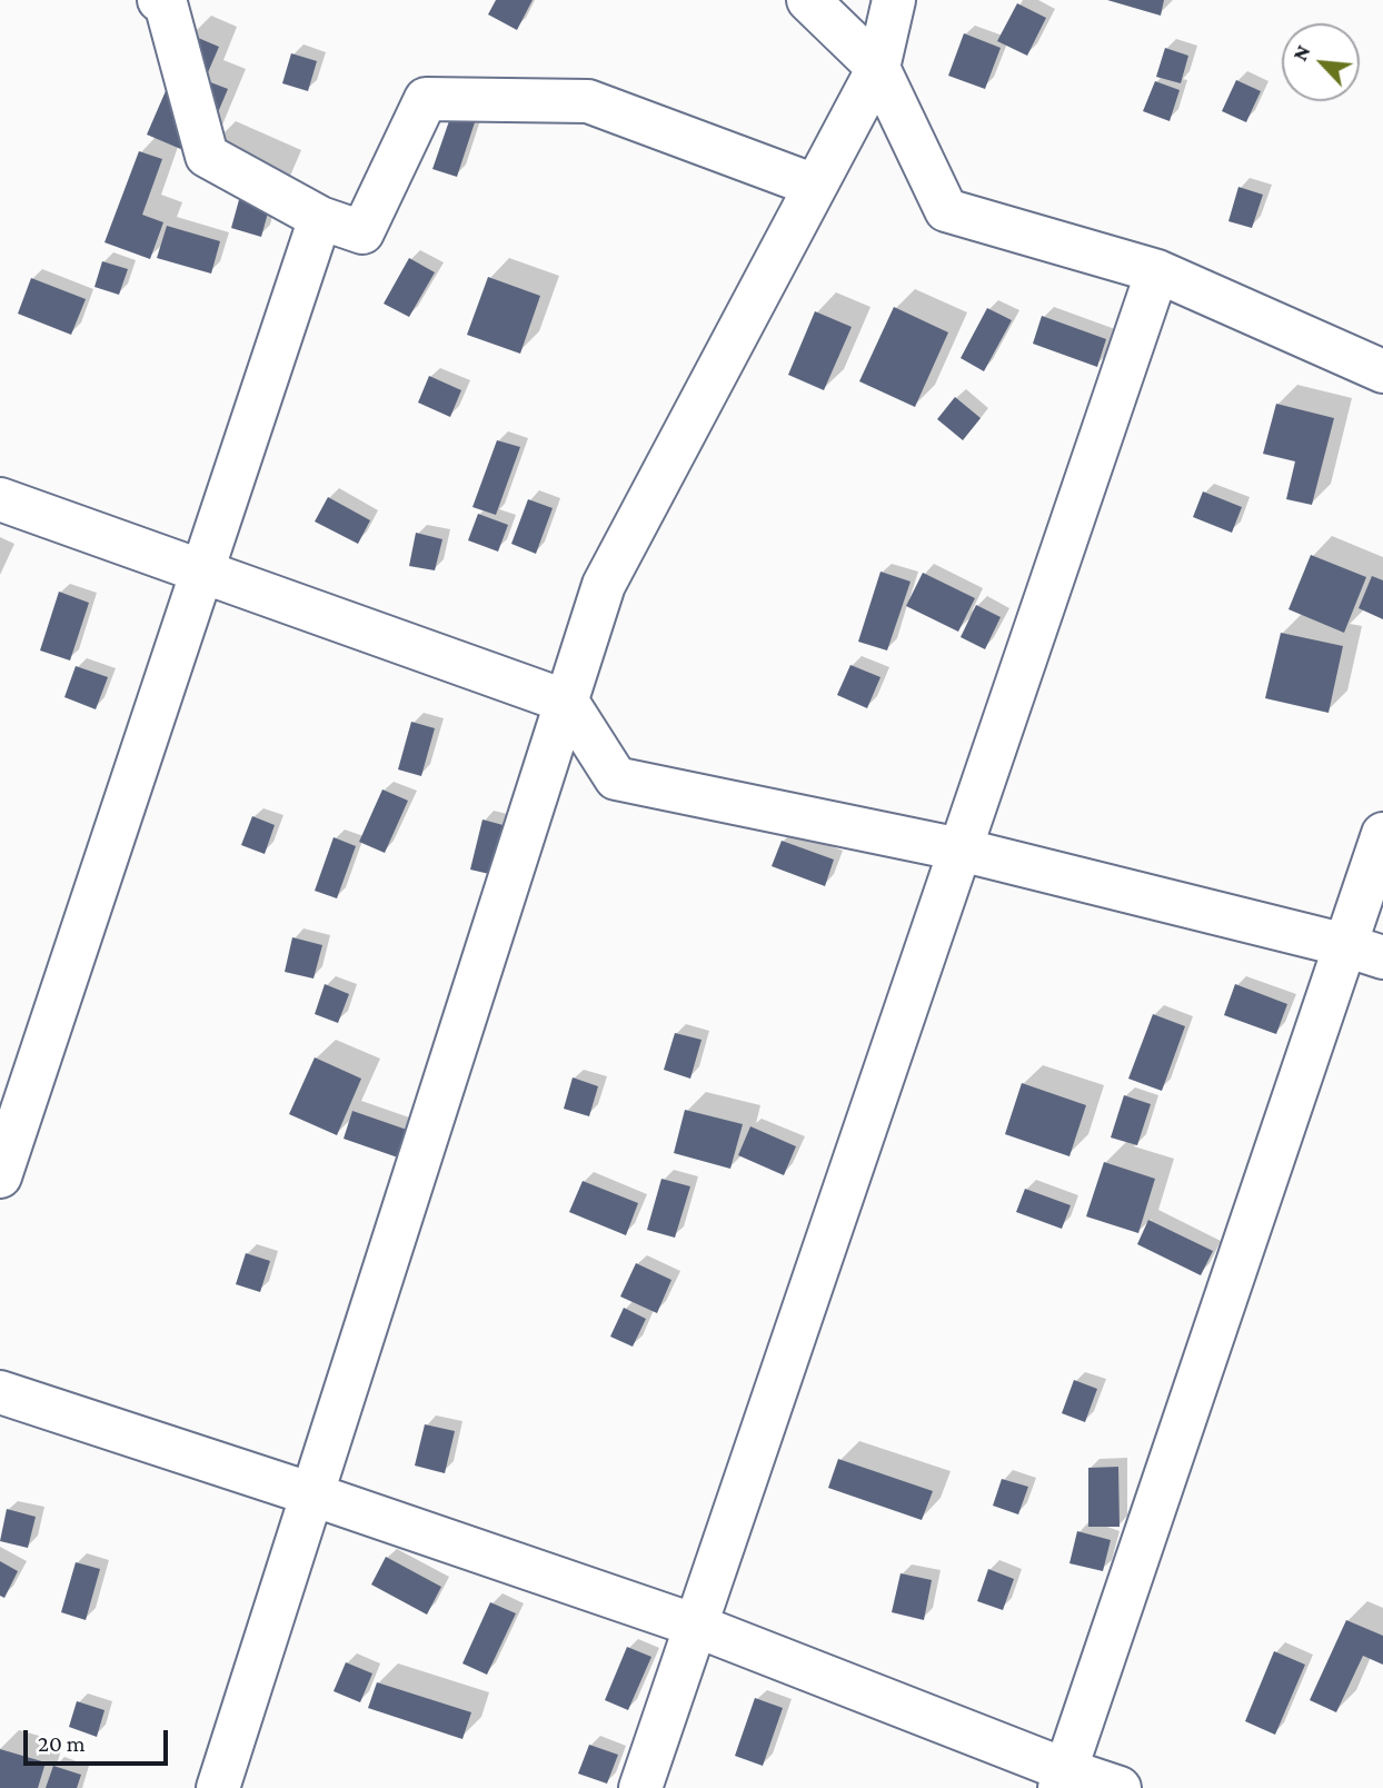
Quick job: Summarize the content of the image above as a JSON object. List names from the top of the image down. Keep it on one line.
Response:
{"scale_bar":"20 m","north":"top left"}
